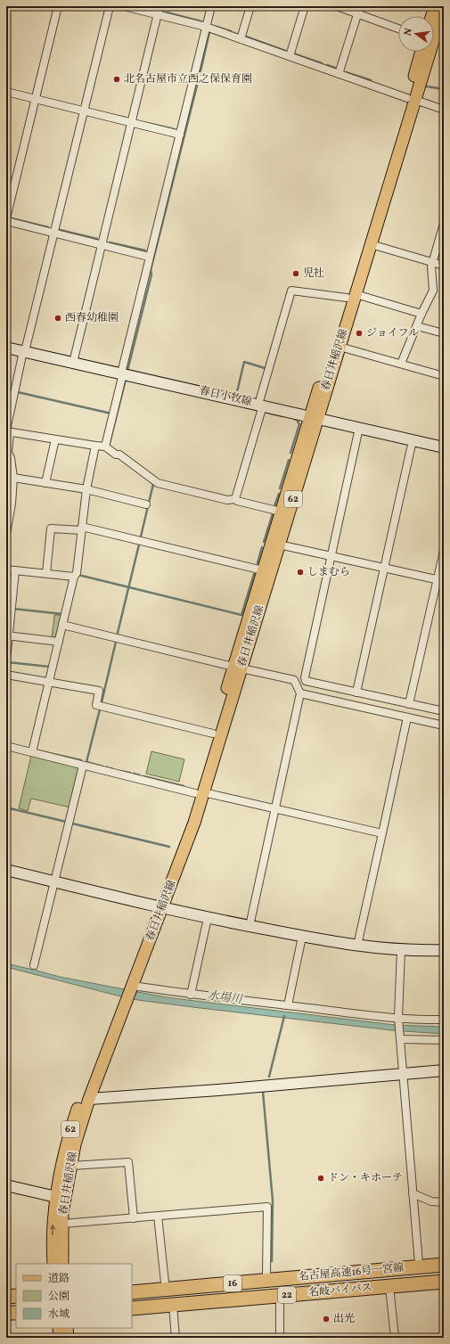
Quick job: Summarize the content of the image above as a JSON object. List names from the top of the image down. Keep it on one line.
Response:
{"streets":{"highway":["名古屋高速16号一宮線","16","名岐バイパス","22"],"main road":["春日井稲沢線","62"],"street":["春日小牧線"]},"crossings":[["春日井稲沢線","春日小牧線"],["名古屋高速16号一宮線","名岐バイパス"]],"water":["水場川"],"places":["北名古屋市立西之保保育園","児社","西春幼稚園","ジョイフル","しまむら","ドン・キホーテ","出光"],"legend":["道路","公園","水域"],"north":"left"}
